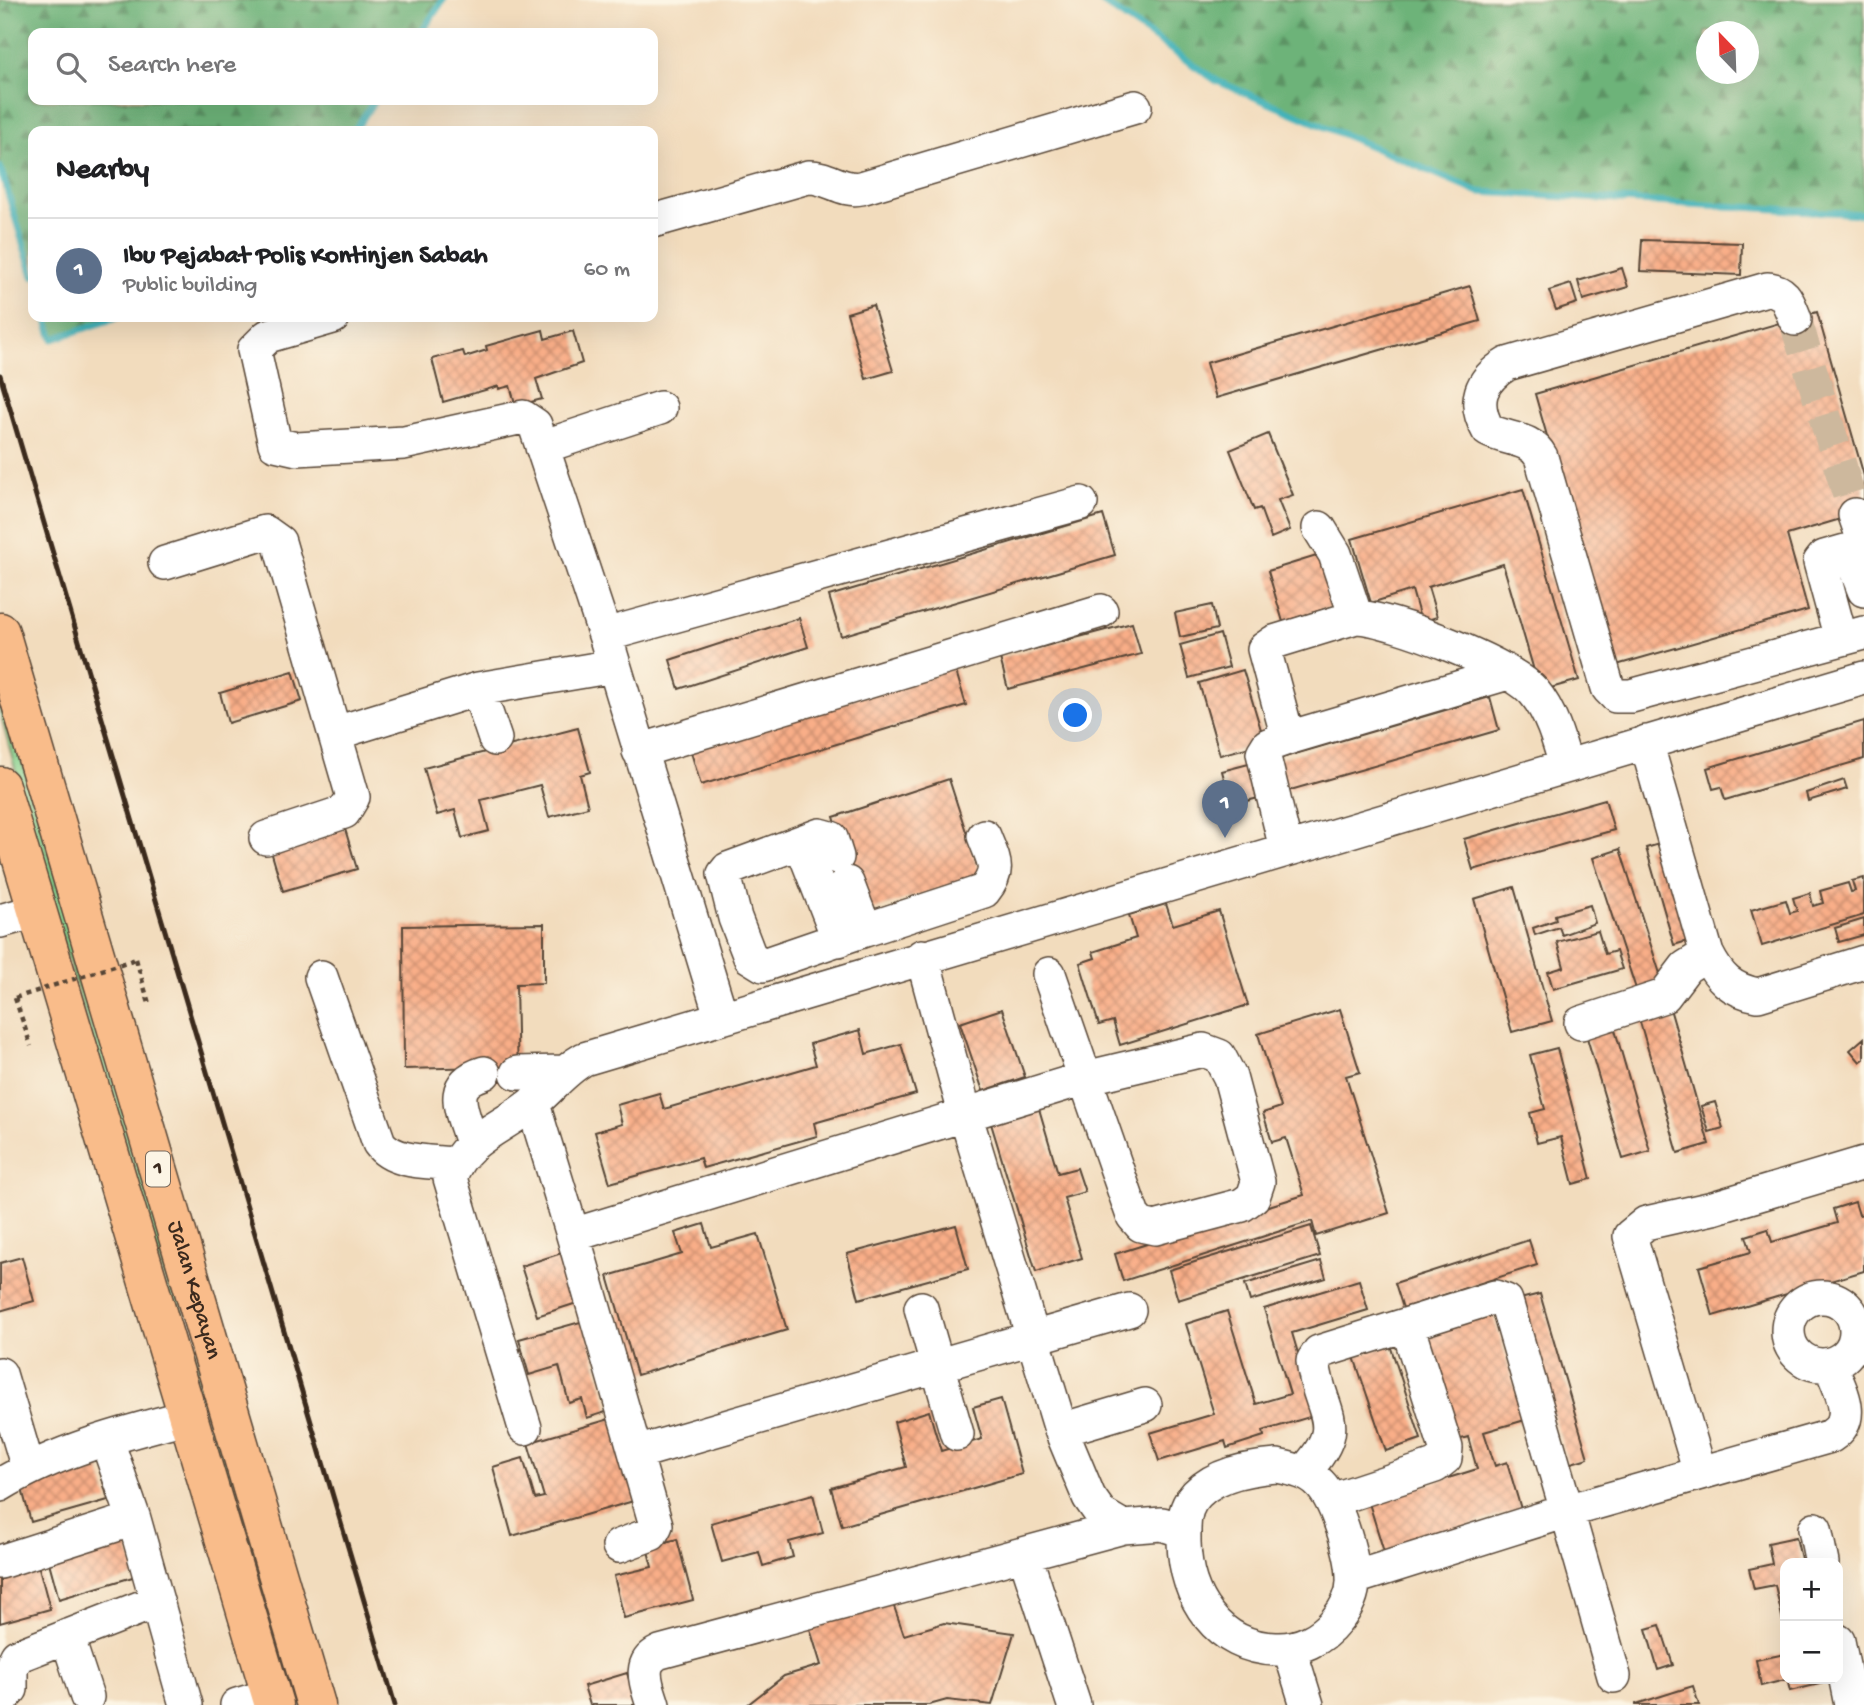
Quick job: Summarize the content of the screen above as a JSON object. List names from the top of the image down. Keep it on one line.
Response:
{"streets":{"highway":["1","Jalan Kepayan"]},"north":"top left","page":{"search":"Search here","heading":"Nearby","list":[{"mark":"1","name":"Ibu Pejabat Polis Kontinjen Sabah","note":"Public building","value":"60 m"}],"pins":"1","map_buttons":["+","−"]}}
